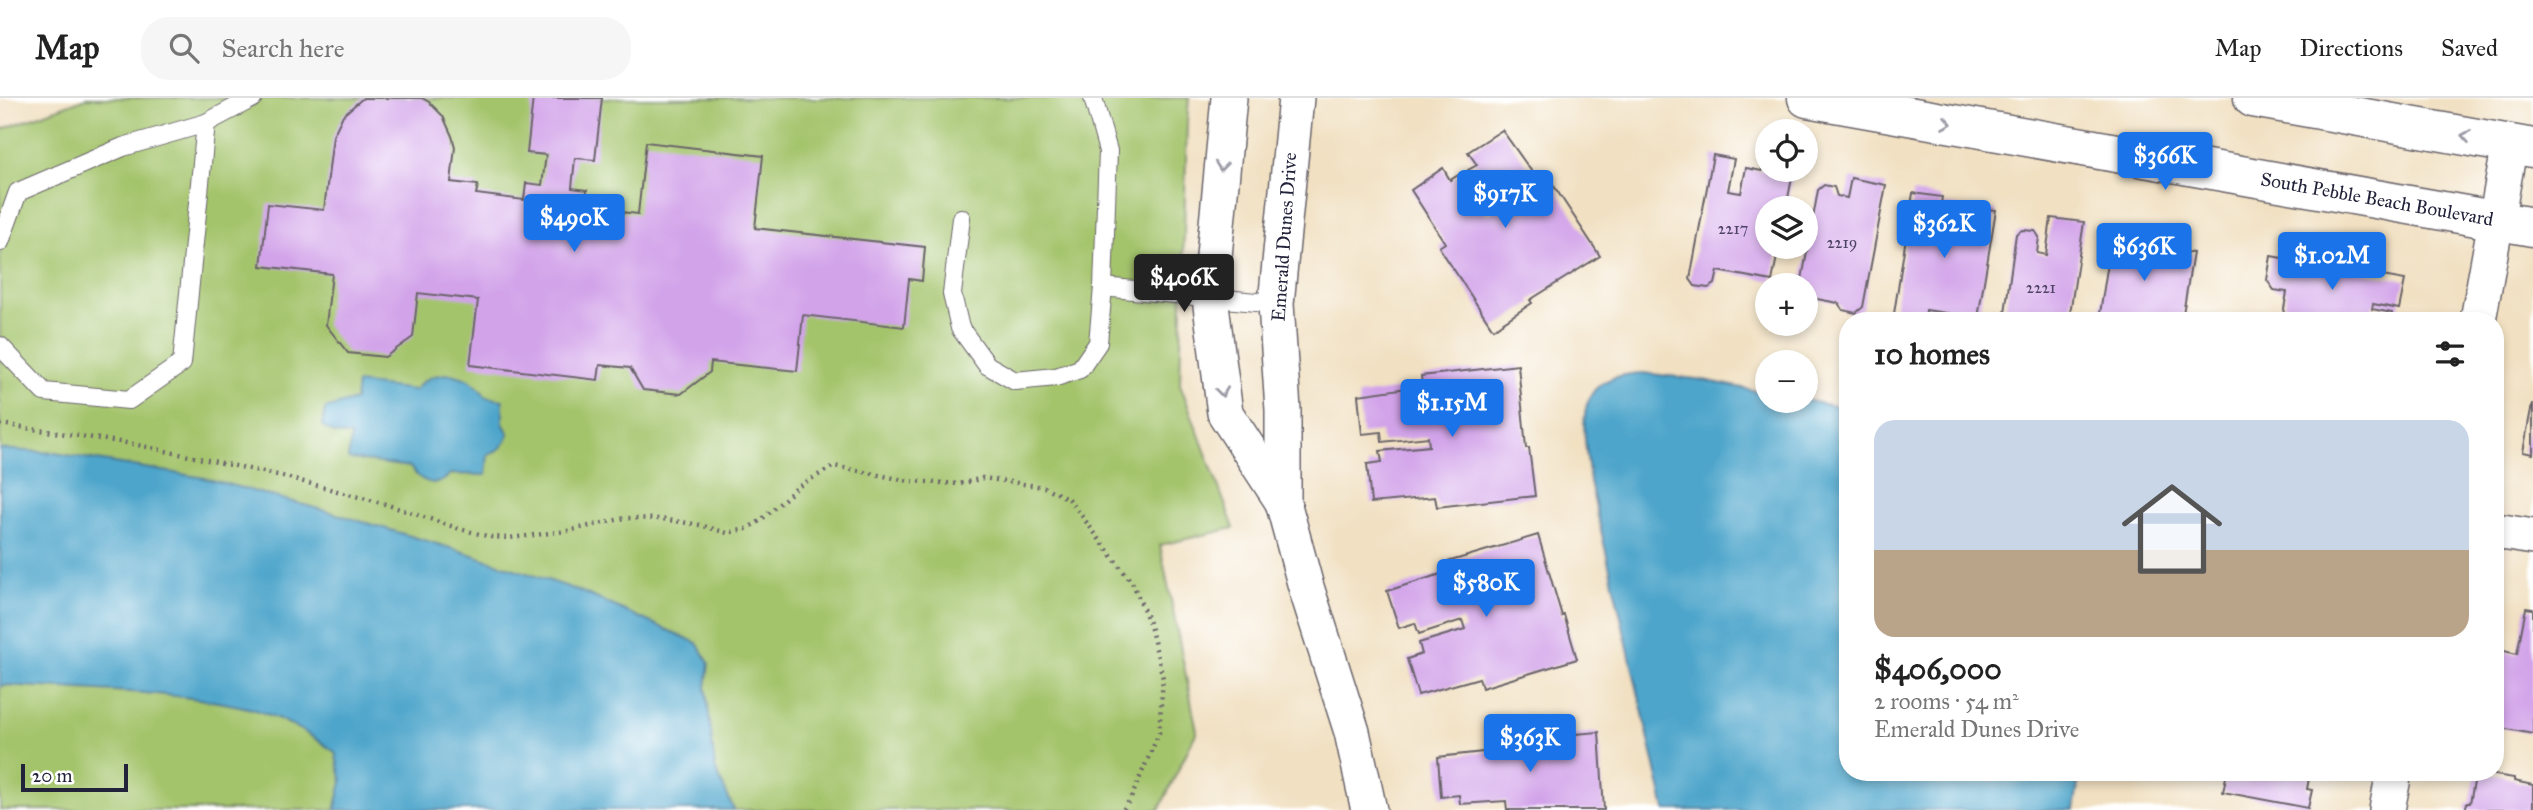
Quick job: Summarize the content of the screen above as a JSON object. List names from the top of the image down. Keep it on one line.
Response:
{"streets":{"street":["South Pebble Beach Boulevard","Emerald Dunes Drive"]},"house_numbers":["2217","2219","2221"],"scale_bar":"20 m","page":{"header":"Map","search":"Search here","nav":["Map","Directions","Saved"],"map_buttons":["+","−"],"price":["$366K","$917K","$490K","$362K","$636K","$1.02M","$406K","$1.15M","$580K","$363K"],"heading":"10 homes","list":[{"name":"$406,000","note":"2 rooms · 54 m² · Emerald Dunes Drive"}],"scale":"20 m"}}
